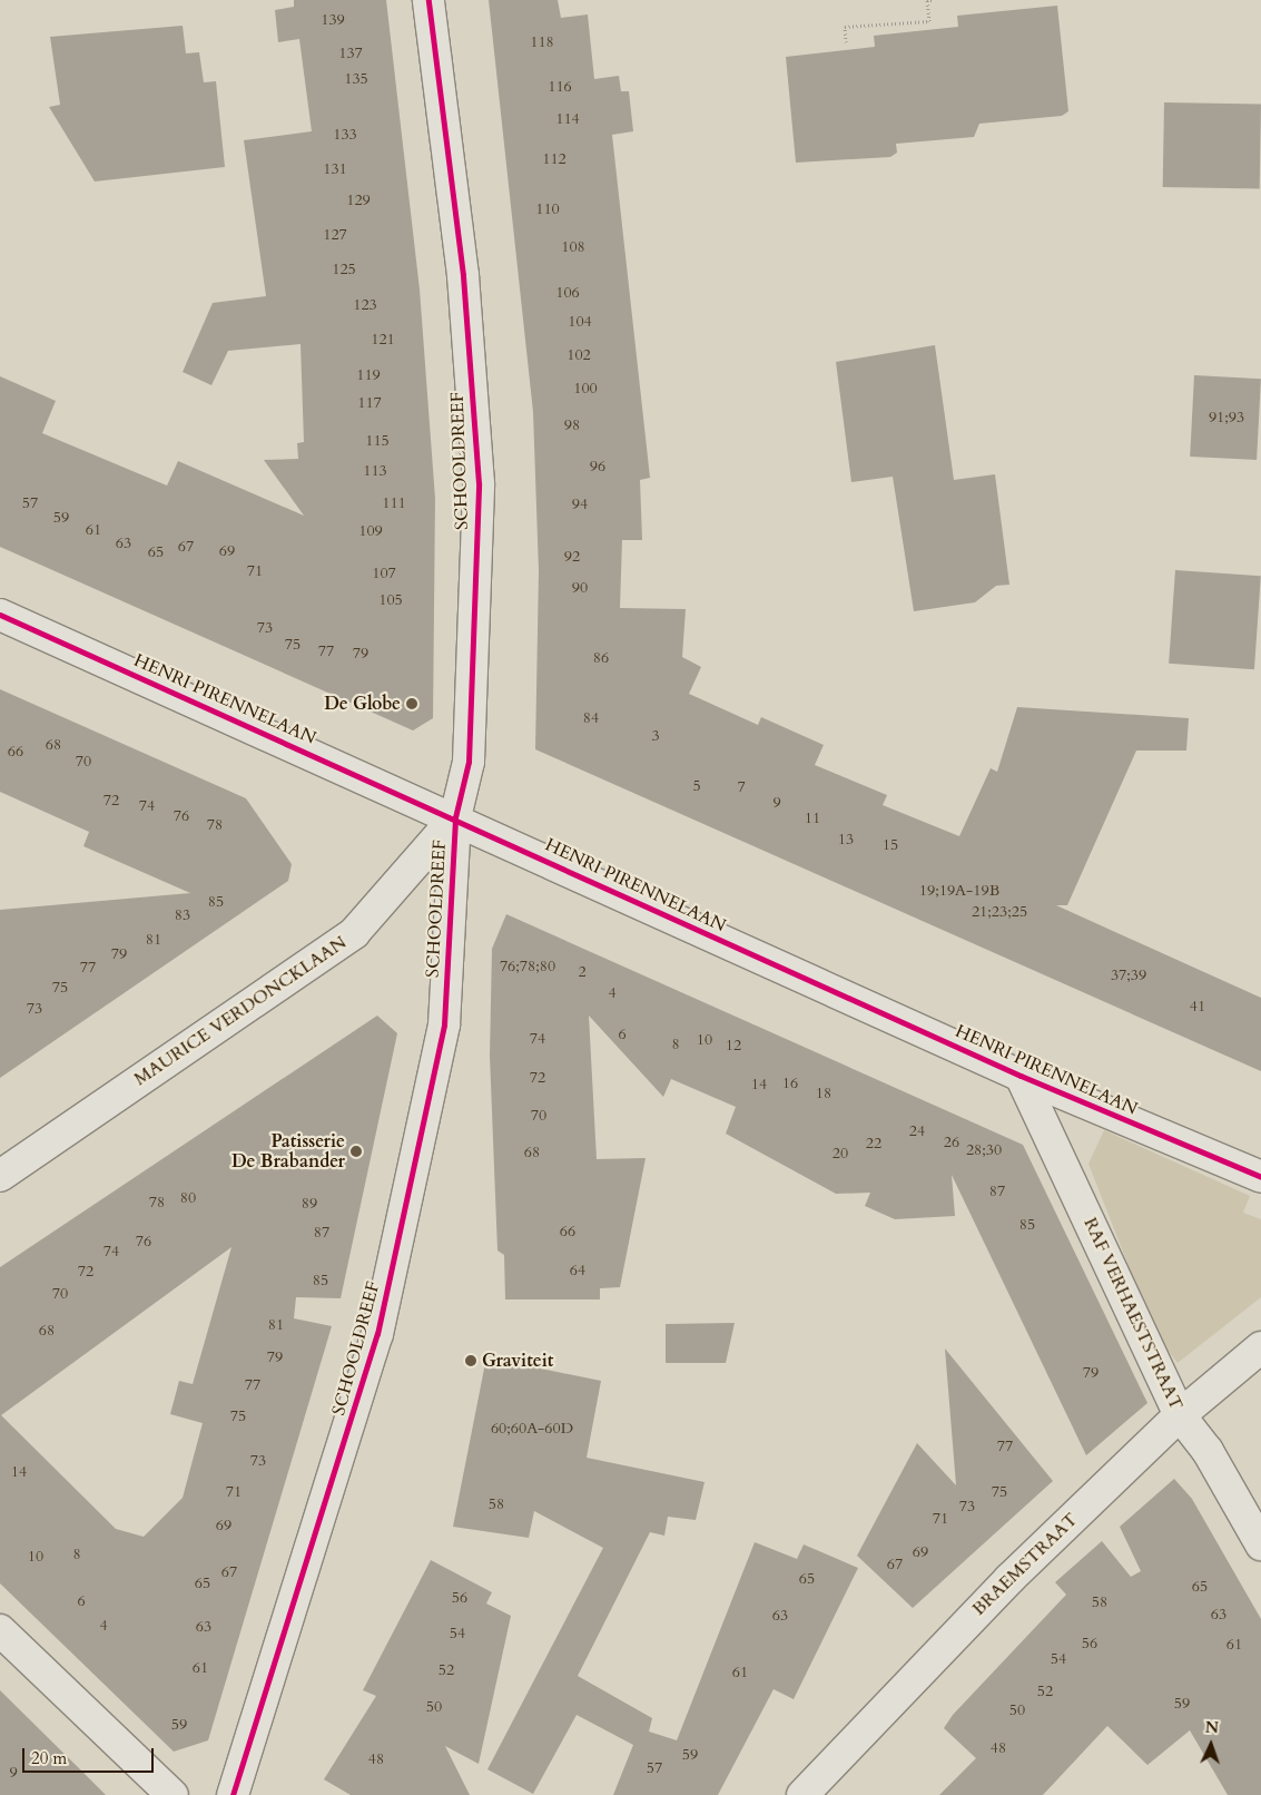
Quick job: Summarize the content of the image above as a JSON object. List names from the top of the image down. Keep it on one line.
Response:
{"streets":{"street":["SCHOOLDREEF","HENRI PIRENNELAAN","MAURICE VERDONCKLAAN","RAF VERHAESTSTRAAT","BRAEMSTRAAT"]},"crossings":[["SCHOOLDREEF","HENRI PIRENNELAAN"],["SCHOOLDREEF","MAURICE VERDONCKLAAN"],["HENRI PIRENNELAAN","MAURICE VERDONCKLAAN"],["HENRI PIRENNELAAN","RAF VERHAESTSTRAAT"],["RAF VERHAESTSTRAAT","BRAEMSTRAAT"]],"places":["De Globe","Patisserie De Brabander","Graviteit"],"house_numbers":["139","118","137","135","116","114","133","112","131","129","110","127","108","125","106","123","104","121","102","119","100","117","91;93","98","115","96","113","57","111","94","59","61","109","63","67","69","65","92","71","107","90","105","73","75","77","79","86","84","3","68","66","70","5","7","72","9","74","76","11","78","13","15","19;19A-19B","85","21;23;25","83","81","79","76;78;80","77","2","37;39","75","4","41","73","6","74","10","8","12","72","16","14","18","70","24","26","22","28;30","68","20","87","80","78","89","85","66","87","76","74","64","72","85","70","81","68","79","79","77","75","60;60A-60D","77","73","14","71","75","58","73","71","69","69","8","10","67","67","65","65","65","56","6","58","63","63","4","63","54","56","61","54","61","52","61","52","59","50","50","59","48","59","48","57","9"],"scale_bar":"20 m","north":"top"}
